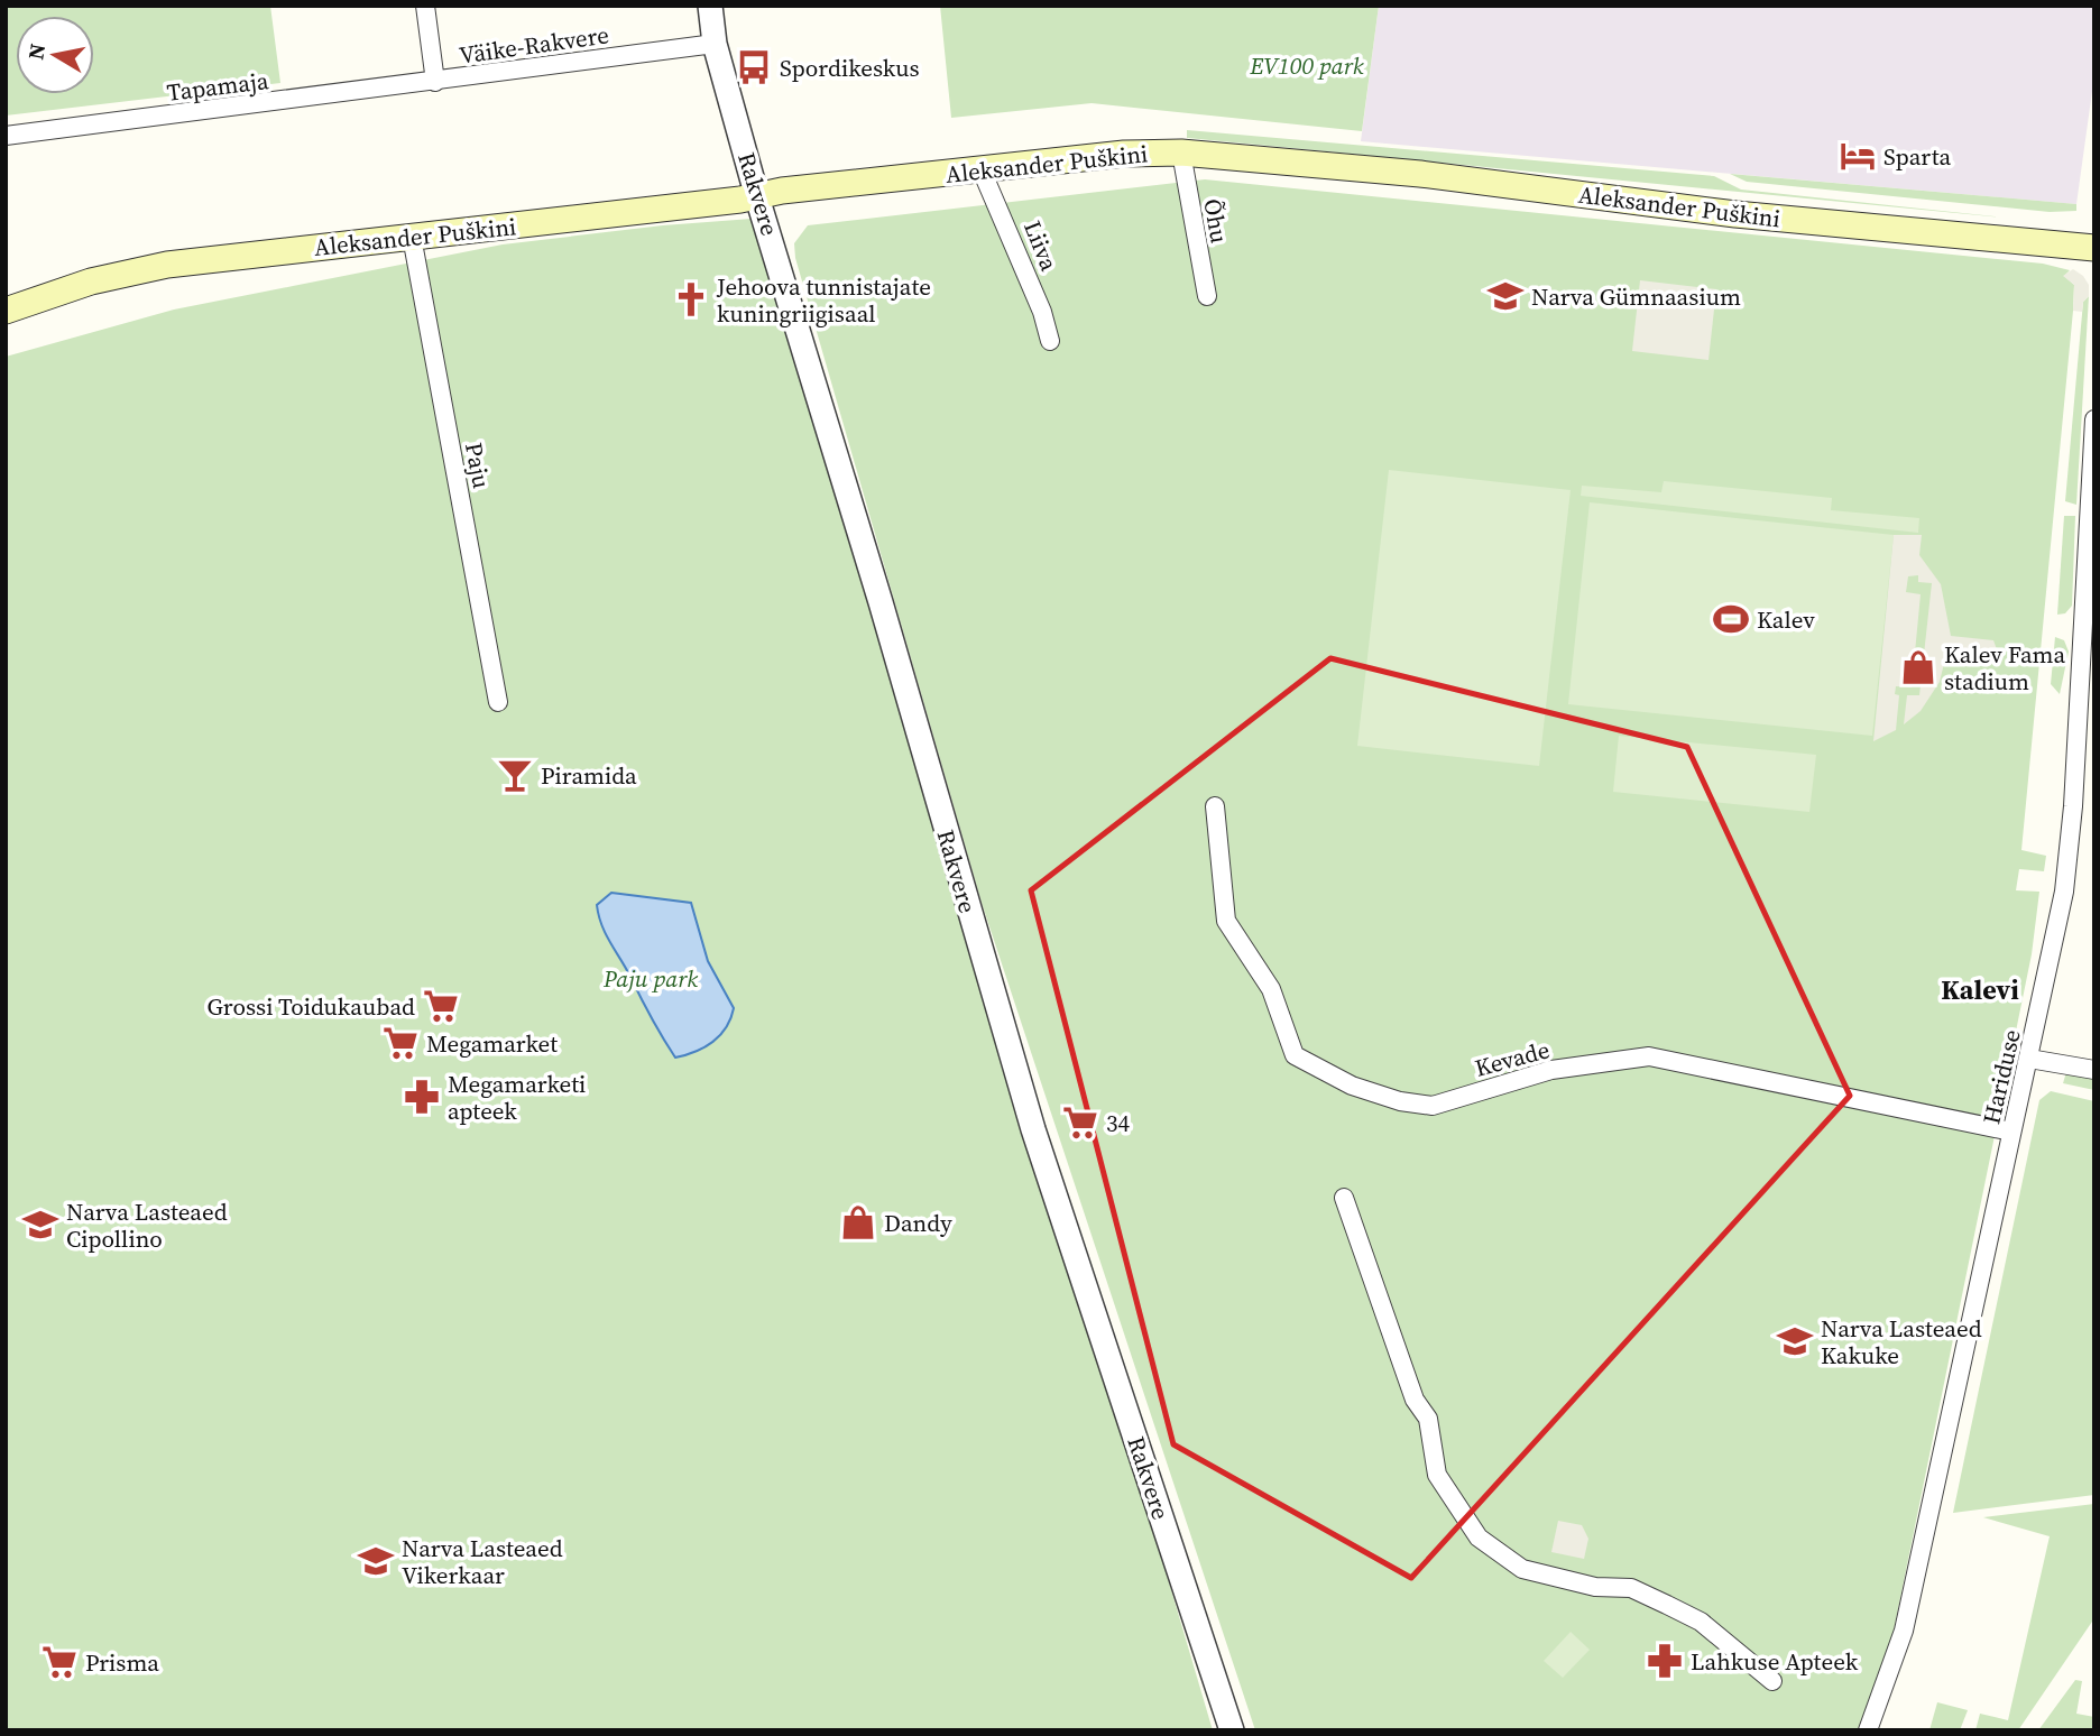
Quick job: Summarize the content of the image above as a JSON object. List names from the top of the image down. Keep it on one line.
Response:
{"streets":{"main road":["Aleksander Puškini"],"street":["Väike-Rakvere","Tapamaja","Rakvere","Õhu","Liiva","Paju","Kevade","Hariduse"]},"crossings":[["Väike-Rakvere","Tapamaja"],["Väike-Rakvere","Rakvere"],["Aleksander Puškini","Rakvere"],["Aleksander Puškini","Õhu"],["Aleksander Puškini","Liiva"],["Aleksander Puškini","Paju"],["Kevade","Hariduse"]],"districts":["Kalevi"],"parks":["EV100 park","Paju park"],"places":{"bus stop":["Spordikeskus"],"hotel":["Sparta"],"school or university":["Narva Gümnaasium","Narva Lasteaed Cipollino","Narva Lasteaed Kakuke","Narva Lasteaed Vikerkaar"],"church":["Jehoova tunnistajate kuningriigisaal"],"sports":["Kalev"],"shop":["Kalev Fama stadium","Dandy"],"bar":["Piramida"],"supermarket":["Grossi Toidukaubad","Megamarket","34","Prisma"],"pharmacy":["Megamarketi apteek","Lahkuse Apteek"]},"north":"left"}
